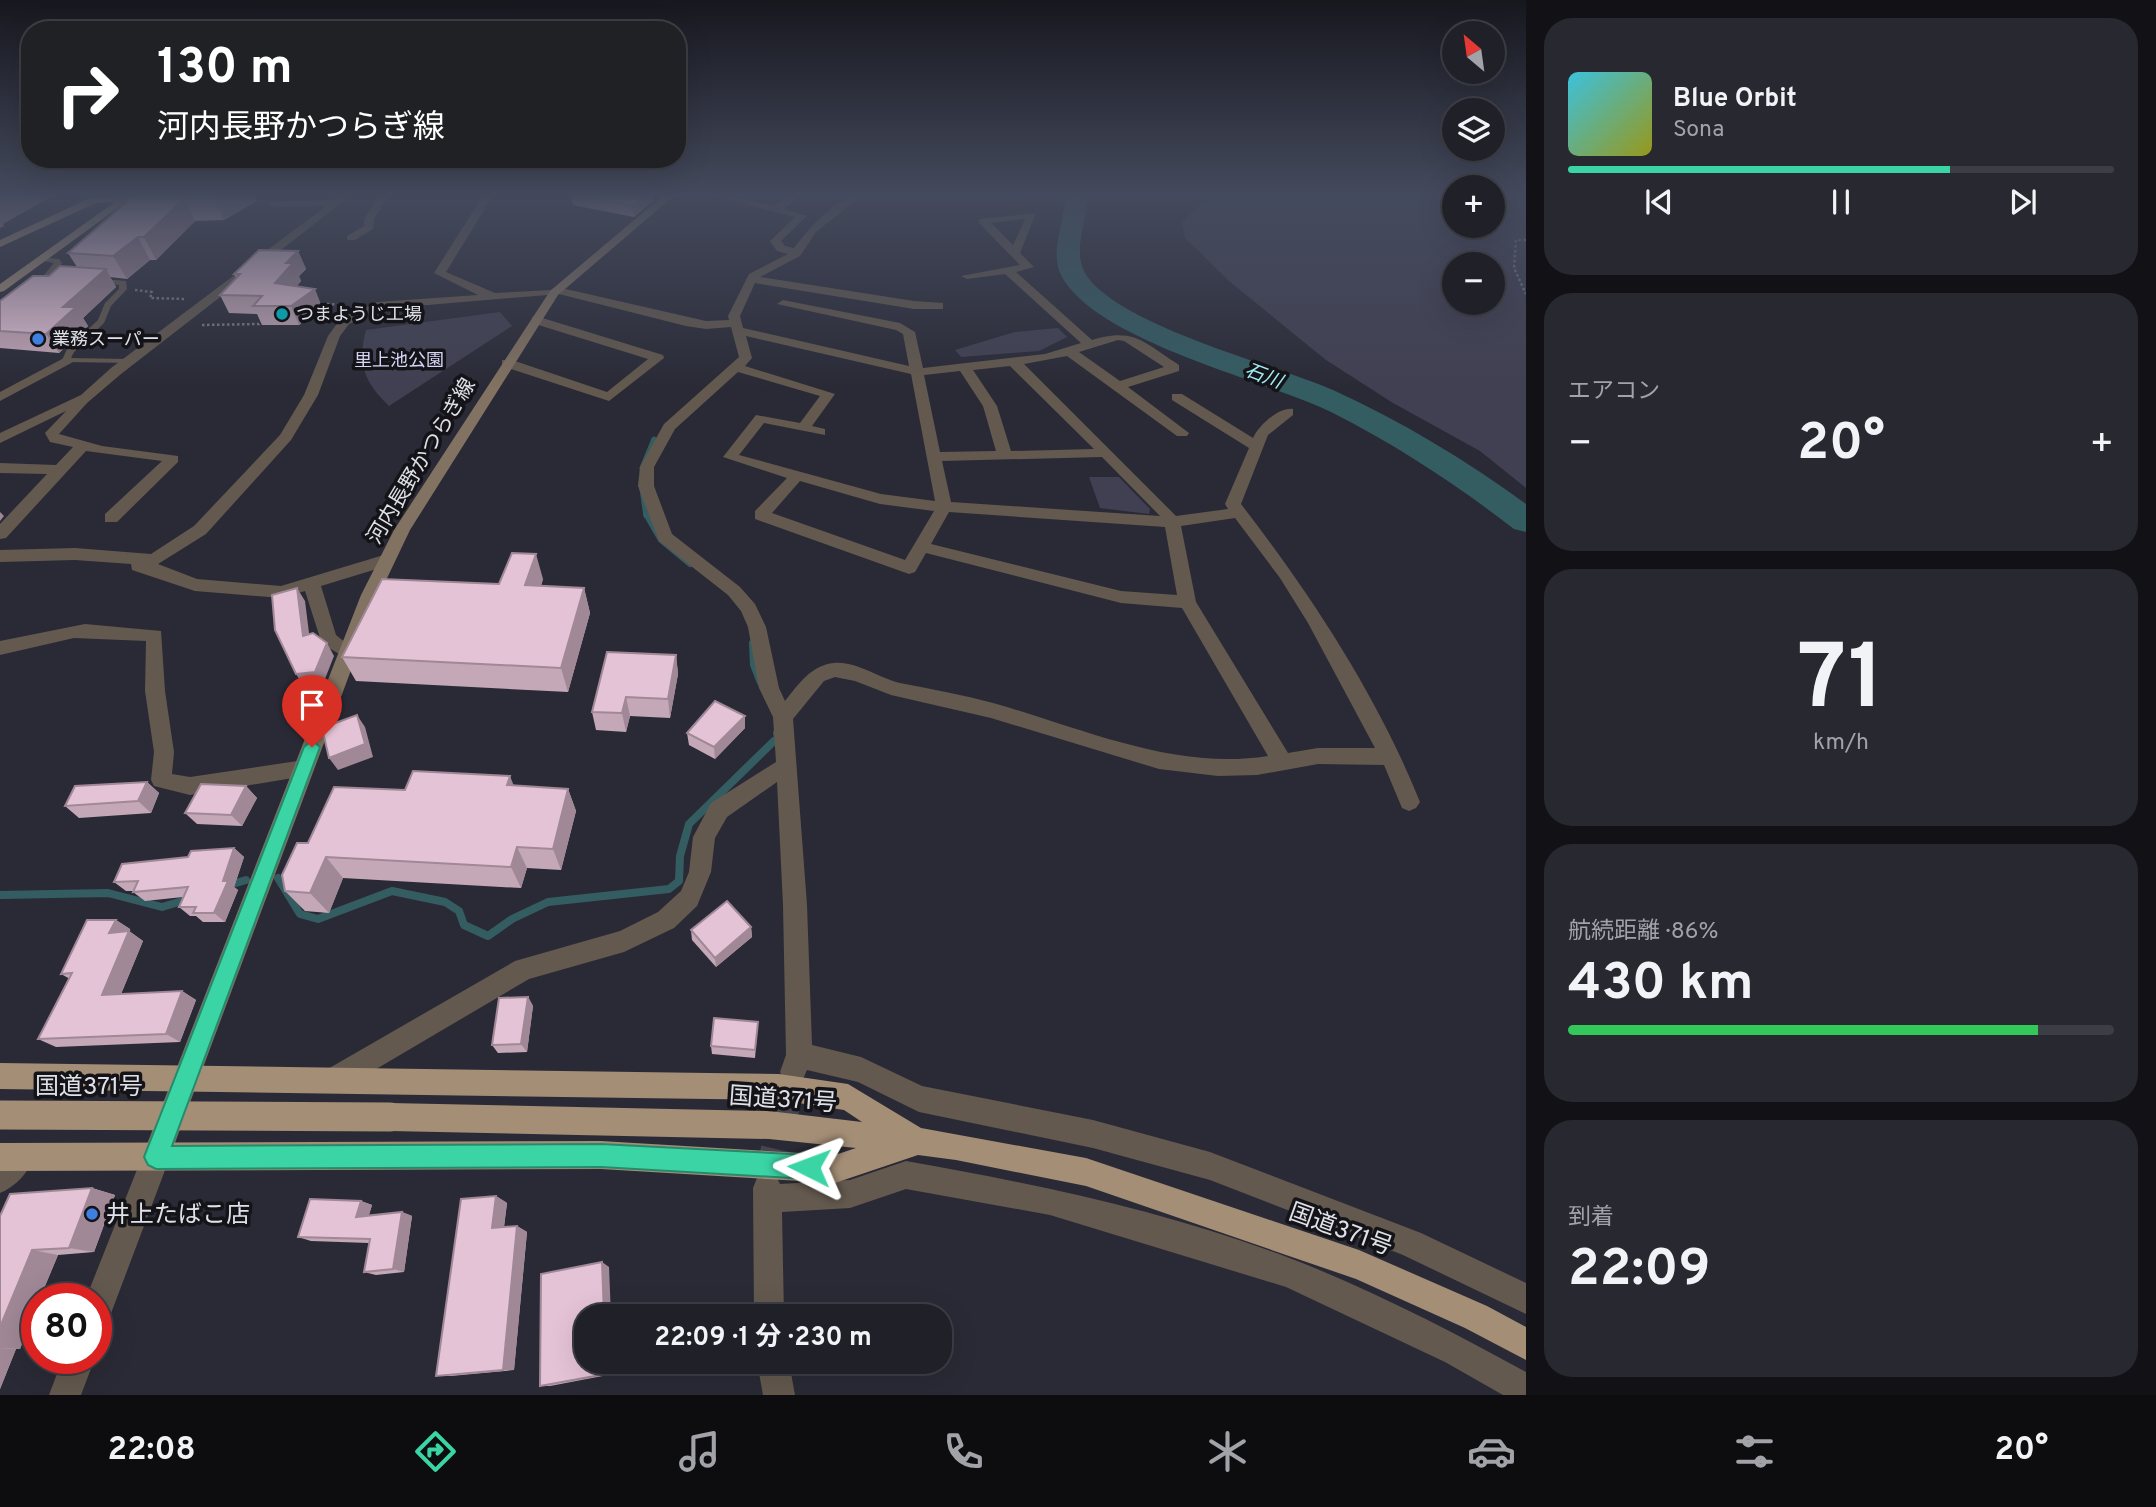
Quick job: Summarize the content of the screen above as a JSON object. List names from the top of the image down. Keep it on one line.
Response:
{"streets":{"highway":["国道371号"],"main road":["河内長野かつらぎ線"]},"water":["石川"],"parks":["里上池公園"],"places":["つまようじ工場","業務スーパー","井上たばこ店"],"north":"top left","page":{"map_buttons":["+","−"],"turn":["130 m","河内長野かつらぎ線"],"song":["Blue Orbit","Sona"],"tile":["エアコン",["71","km/h"],["航続距離 · 86%","430 km"],["到着","22:09"]],"heat":["−","20°","+"],"limit":"80","trip":"22:09 · 1 分 · 230 m","tabs":["22:08","20°"]}}
